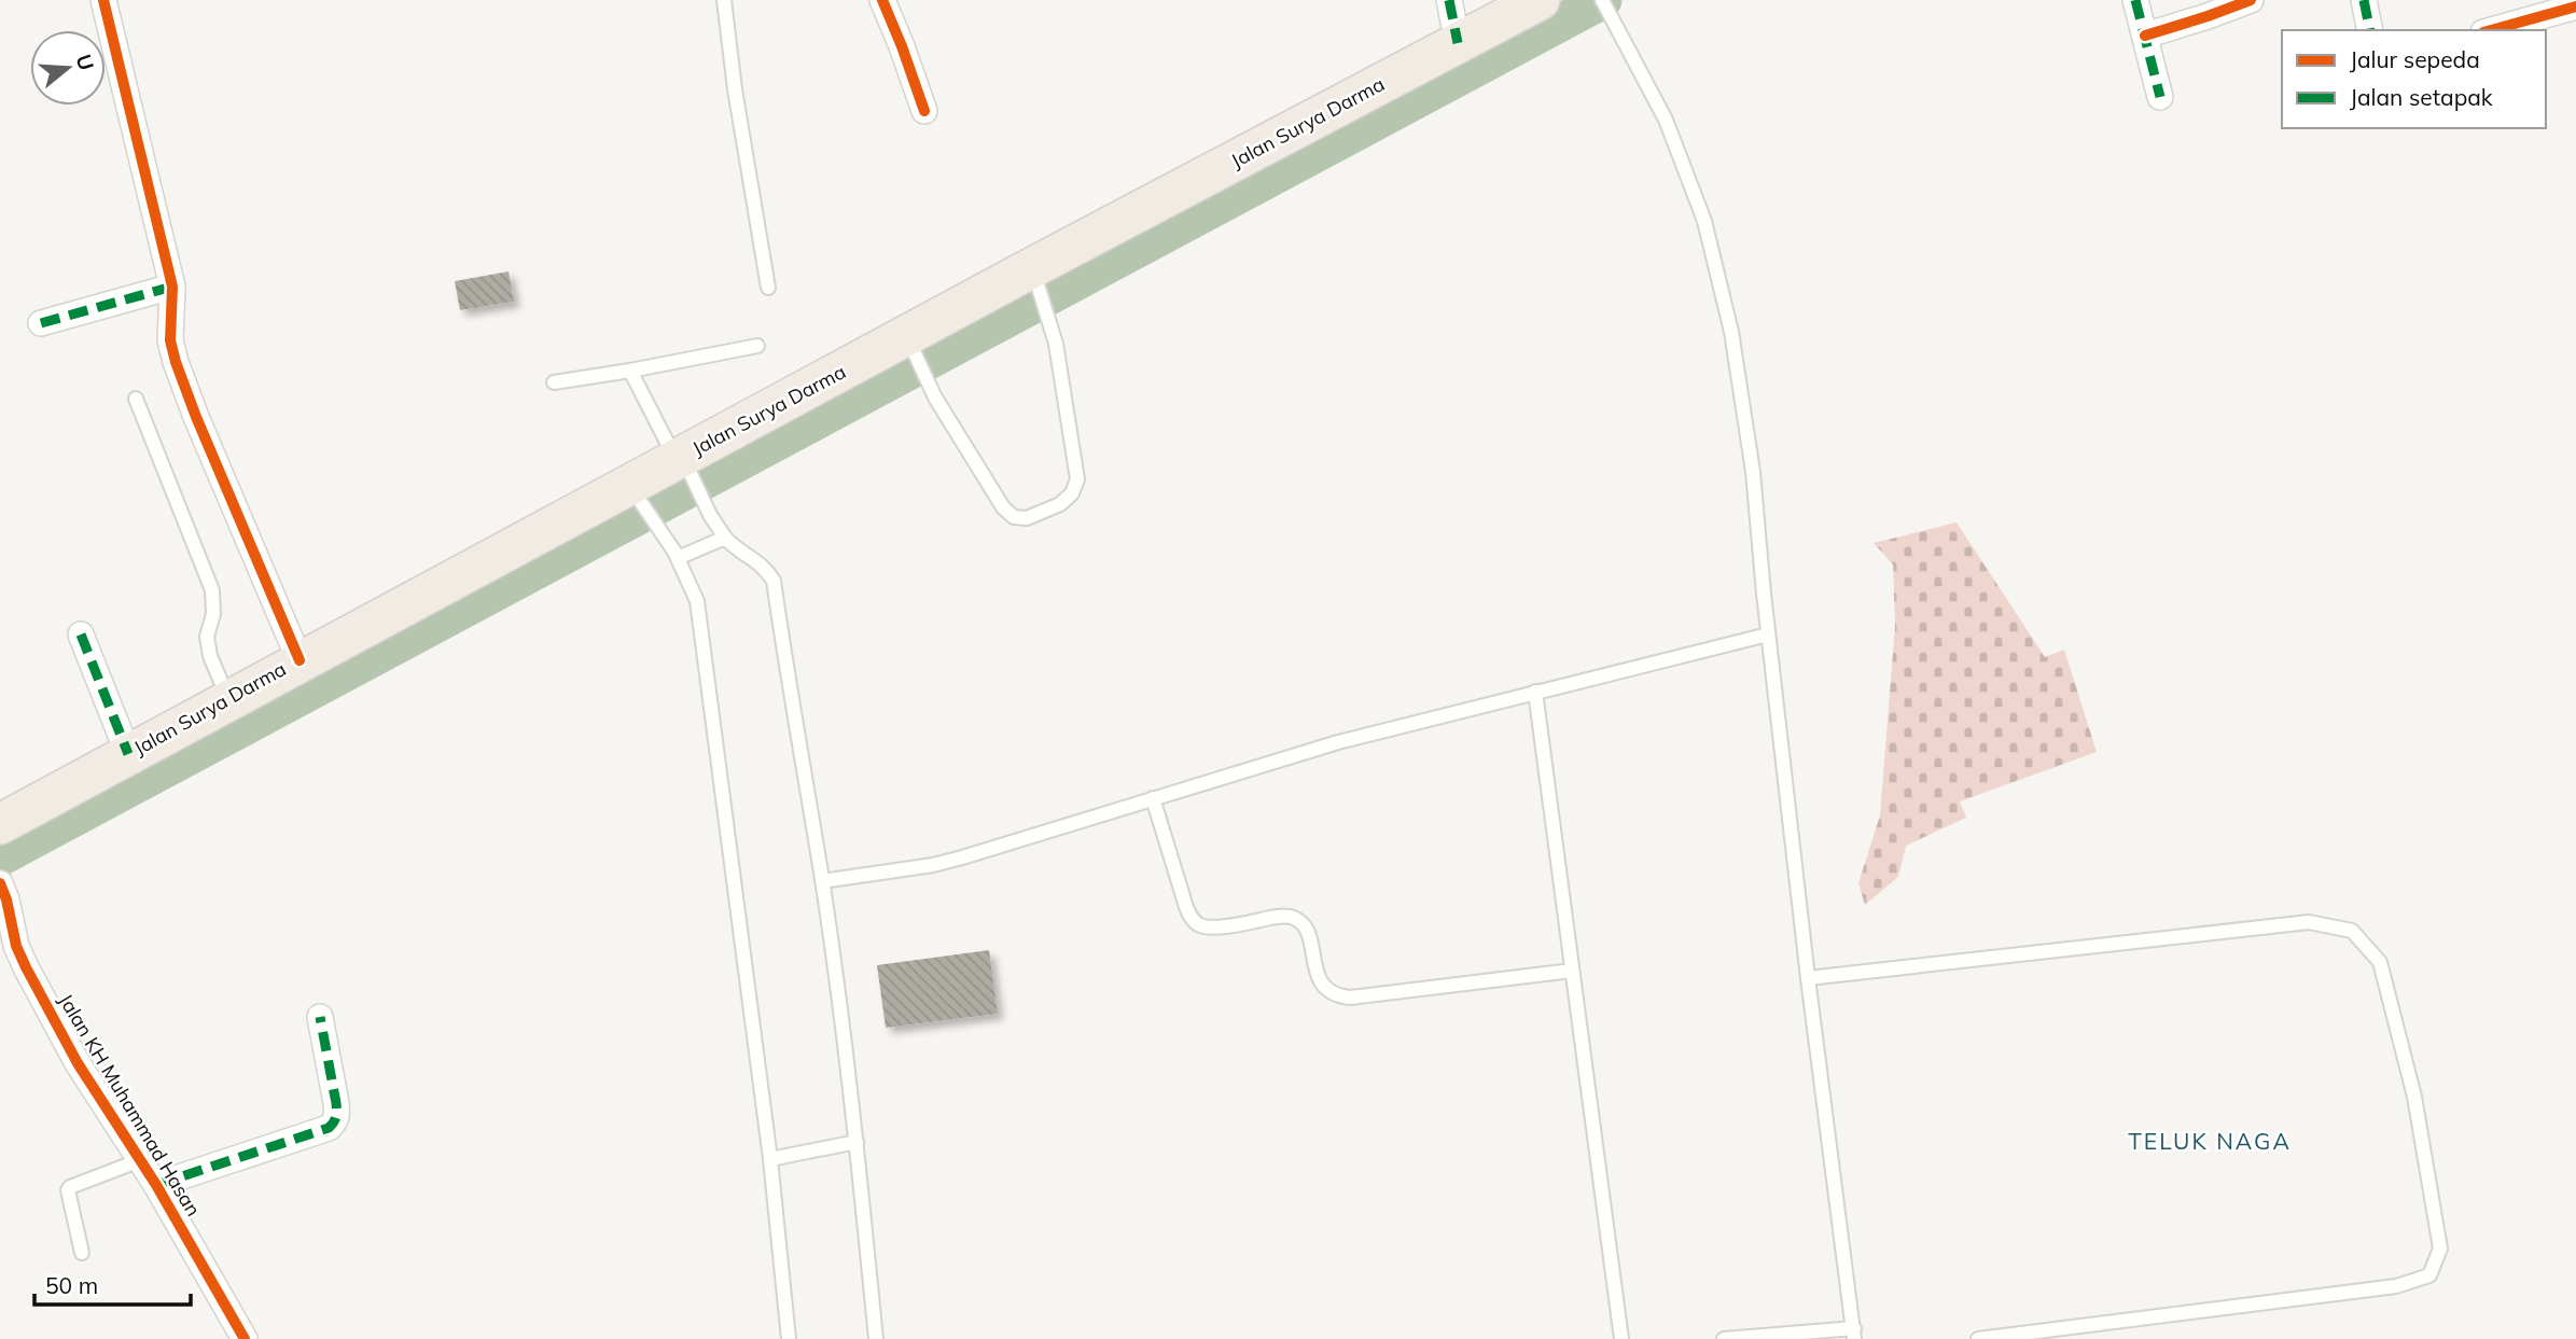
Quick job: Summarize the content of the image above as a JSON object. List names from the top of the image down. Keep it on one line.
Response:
{"streets":{"main road":["Jalan Surya Darma"],"street":["Jalan KH Muhammad Hasan"]},"districts":["TELUK NAGA"],"legend":["Jalur sepeda","Jalan setapak"],"scale_bar":"50 m","north":"right"}
